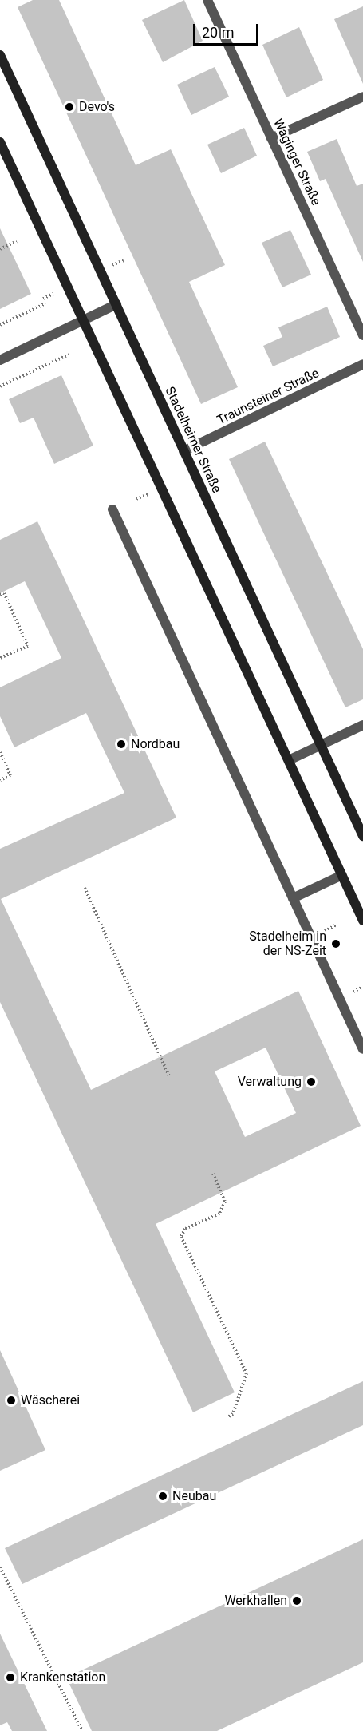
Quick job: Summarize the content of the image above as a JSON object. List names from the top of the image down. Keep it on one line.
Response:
{"streets":{"main road":["Stadelheimer Straße"],"street":["Waginger Straße","Traunsteiner Straße"]},"crossings":[["Traunsteiner Straße","Stadelheimer Straße"]],"places":["Devo's","Nordbau","Stadelheim in der NS-Zeit","Verwaltung","Wäscherei","Neubau","Werkhallen","Krankenstation"],"scale_bar":"20 m"}
